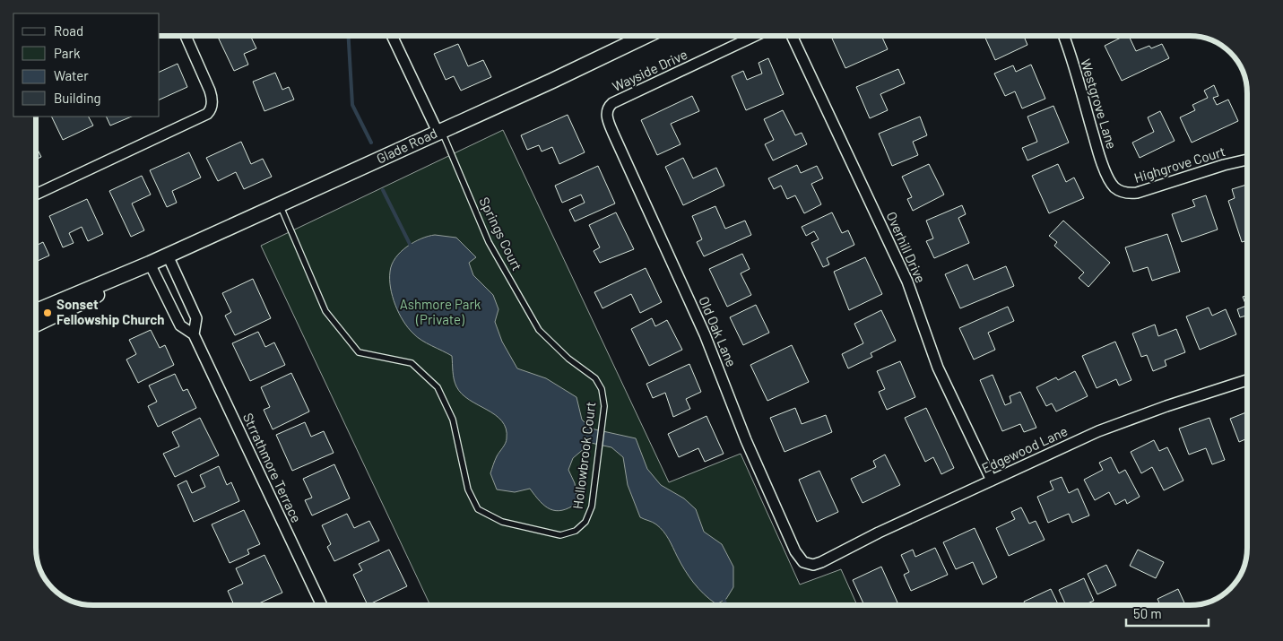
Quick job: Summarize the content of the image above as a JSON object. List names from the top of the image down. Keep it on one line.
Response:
{"streets":{"main road":["Glade Road"],"street":["Wayside Drive","Westgrove Lane","Highgrove Court","Overhill Drive","Old Oak Lane","Edgewood Lane","Strrathmore Terrace"],"lane":["Springs Court","Hollowbrook Court"]},"crossings":[["Wayside Drive","Old Oak Lane"],["Westgrove Lane","Highgrove Court"],["Glade Road","Springs Court"],["Glade Road","Hollowbrook Court"],["Glade Road","Strrathmore Terrace"],["Springs Court","Hollowbrook Court"],["Overhill Drive","Edgewood Lane"],["Old Oak Lane","Edgewood Lane"]],"parks":["Ashmore Park (Private)"],"places":["Sonset Fellowship Church"],"legend":["Road","Park","Water","Building"],"scale_bar":"50 m"}
